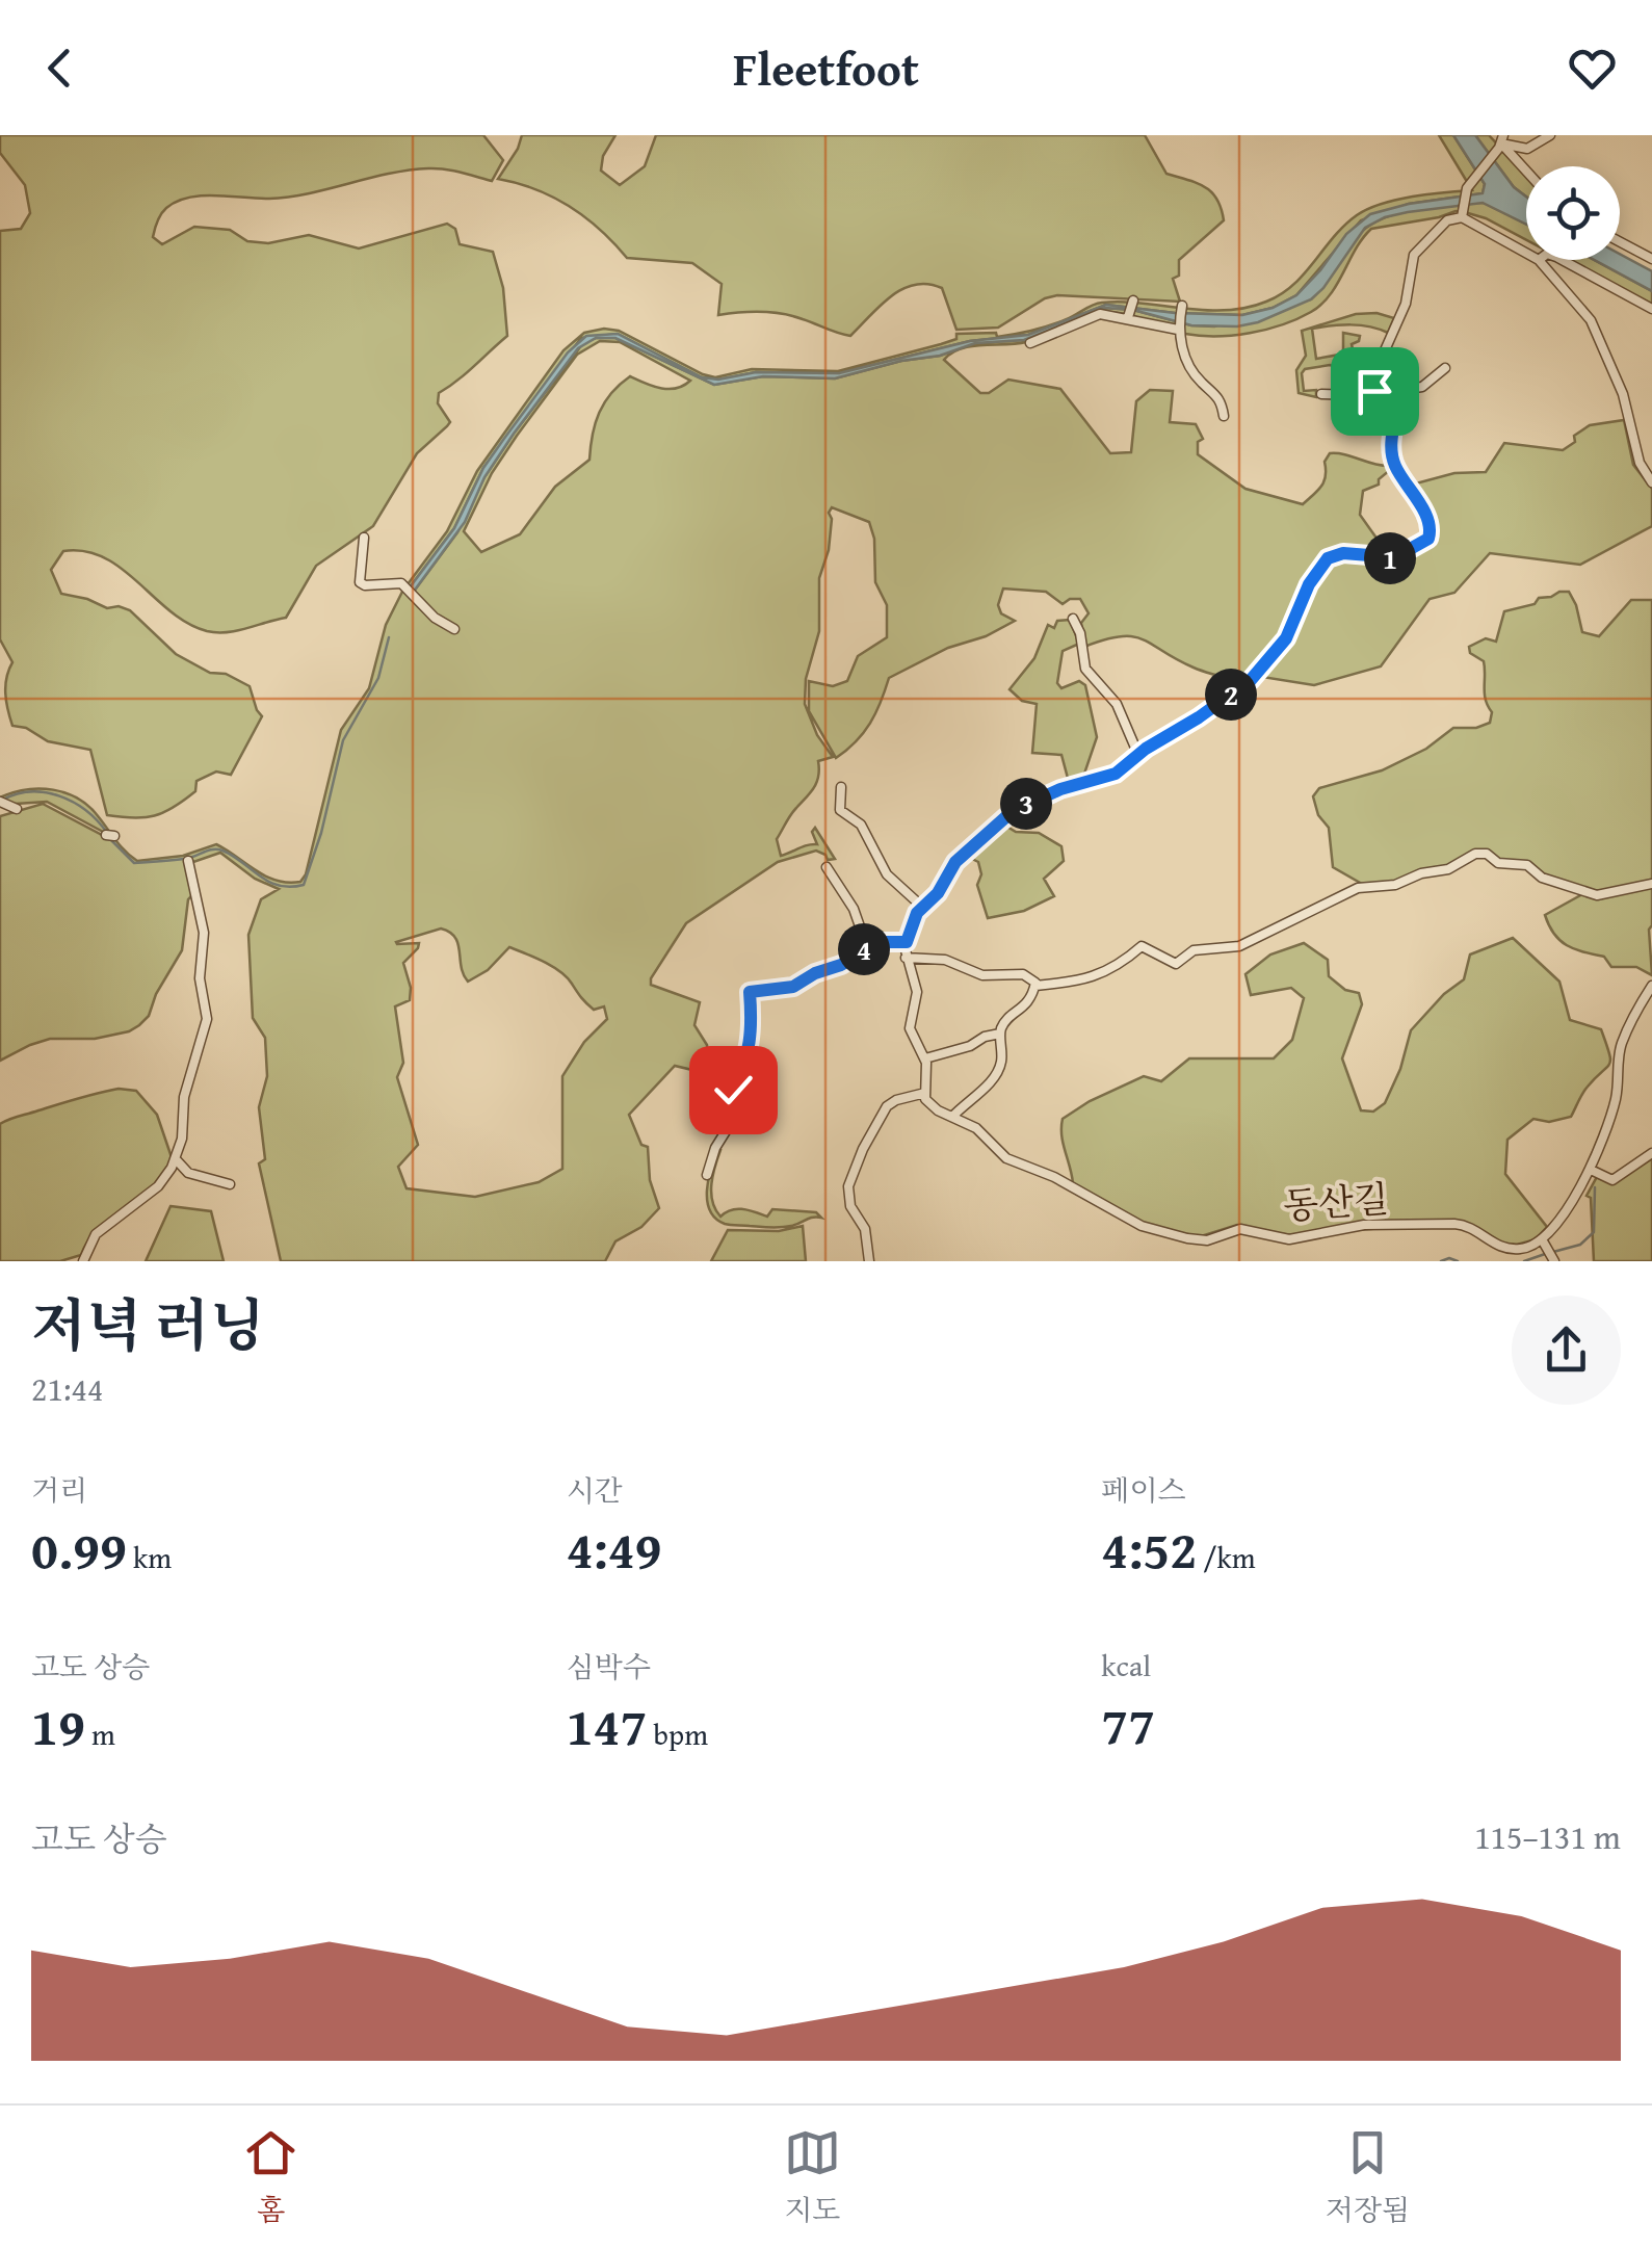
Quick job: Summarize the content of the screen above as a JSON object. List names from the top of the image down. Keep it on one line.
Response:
{"streets":{"street":["동산길"]},"page":{"header":"Fleetfoot","pins":["1","2","3","4"],"heading":["저녁 러닝","21:44"],"stats":[["거리","0.99 km"],["시간","4:49"],["페이스","4:52 /km"],["고도 상승","19 m"],["심박수","147 bpm"],["kcal","77"]],"chart":["고도 상승","115–131 m"],"tabs":["홈","지도","저장됨"]}}
